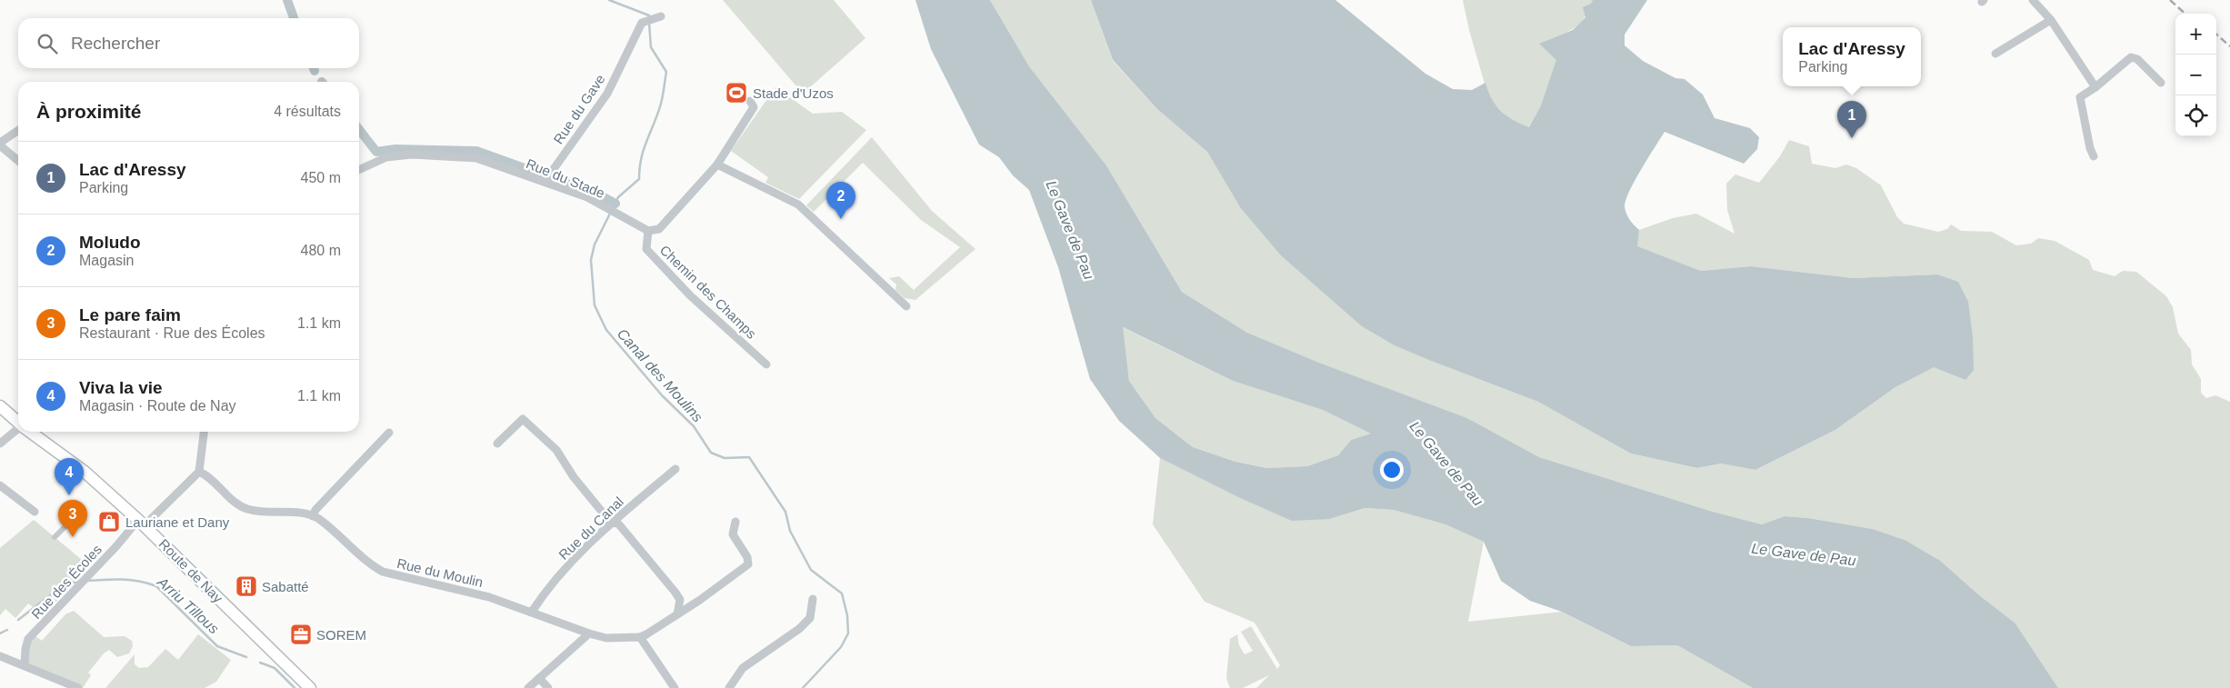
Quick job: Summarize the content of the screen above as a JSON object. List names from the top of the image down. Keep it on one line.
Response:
{"streets":{"main road":["Route de Nay"],"street":["Rue du Gave","Rue du Stade","Chemin des Champs","Rue du Canal","Rue du Moulin","Rue des Écoles"]},"crossings":[["Rue du Gave","Rue du Stade"],["Rue du Stade","Chemin des Champs"],["Rue du Canal","Rue du Moulin"],["Route de Nay","Rue des Écoles"]],"water":["Le Gave de Pau","Canal des Moulins","Arriu Tillous"],"places":{"sports":["Stade d'Uzos"],"shop":["Lauriane et Dany"],"building":["Sabatté"],"office":["SOREM"]},"page":{"map_buttons":["+","−"],"search":"Rechercher","popup":["Lac d'Aressy","Parking"],"heading":["À proximité","4 résultats"],"pins":["1","2","4","3"],"list":[{"mark":"1","name":"Lac d'Aressy","note":"Parking","value":"450 m"},{"mark":"2","name":"Moludo","note":"Magasin","value":"480 m"},{"mark":"3","name":"Le pare faim","note":"Restaurant · Rue des Écoles","value":"1.1 km"},{"mark":"4","name":"Viva la vie","note":"Magasin · Route de Nay","value":"1.1 km"}]}}
